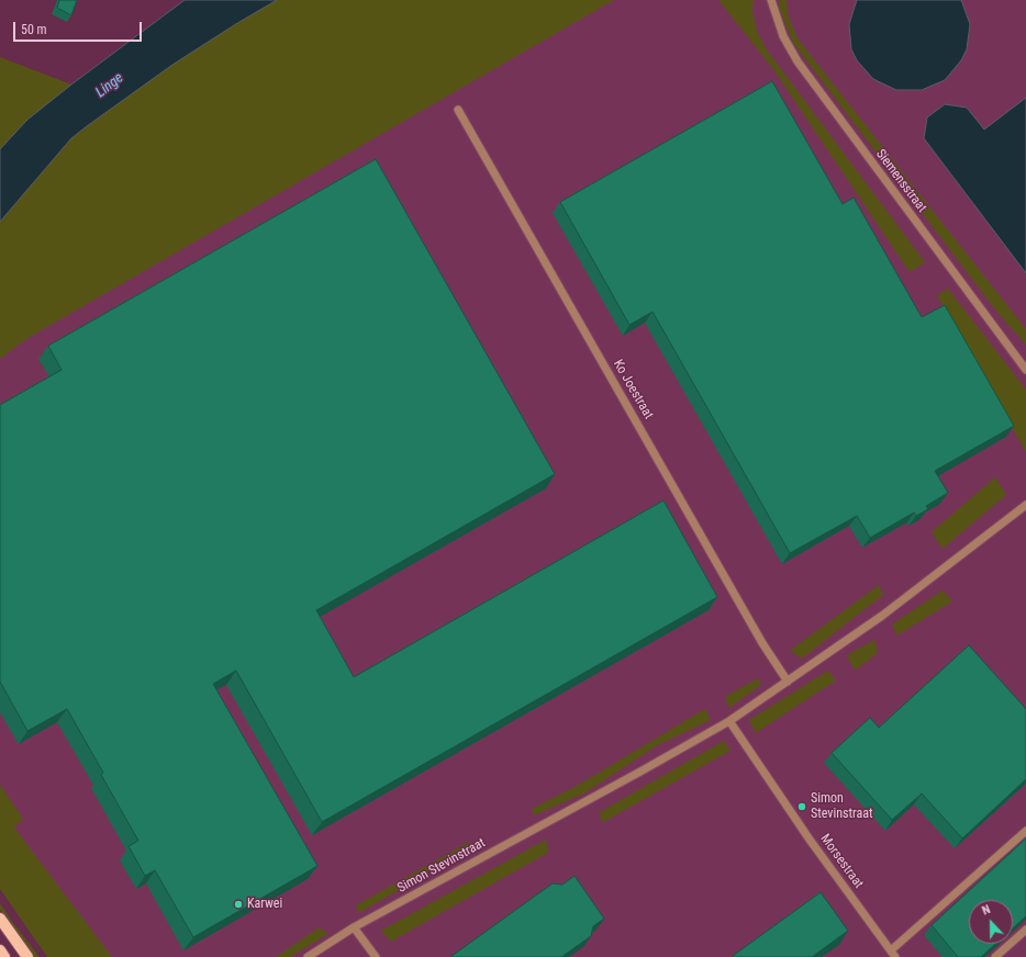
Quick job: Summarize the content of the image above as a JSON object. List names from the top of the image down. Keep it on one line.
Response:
{"streets":{"street":["Siemensstraat","Ko Joestraat","Morsestraat","Simon Stevinstraat"]},"crossings":[["Ko Joestraat","Simon Stevinstraat"],["Morsestraat","Simon Stevinstraat"]],"water":["Linge"],"places":["Simon Stevinstraat","Karwei"],"scale_bar":"50 m","north":"top"}
